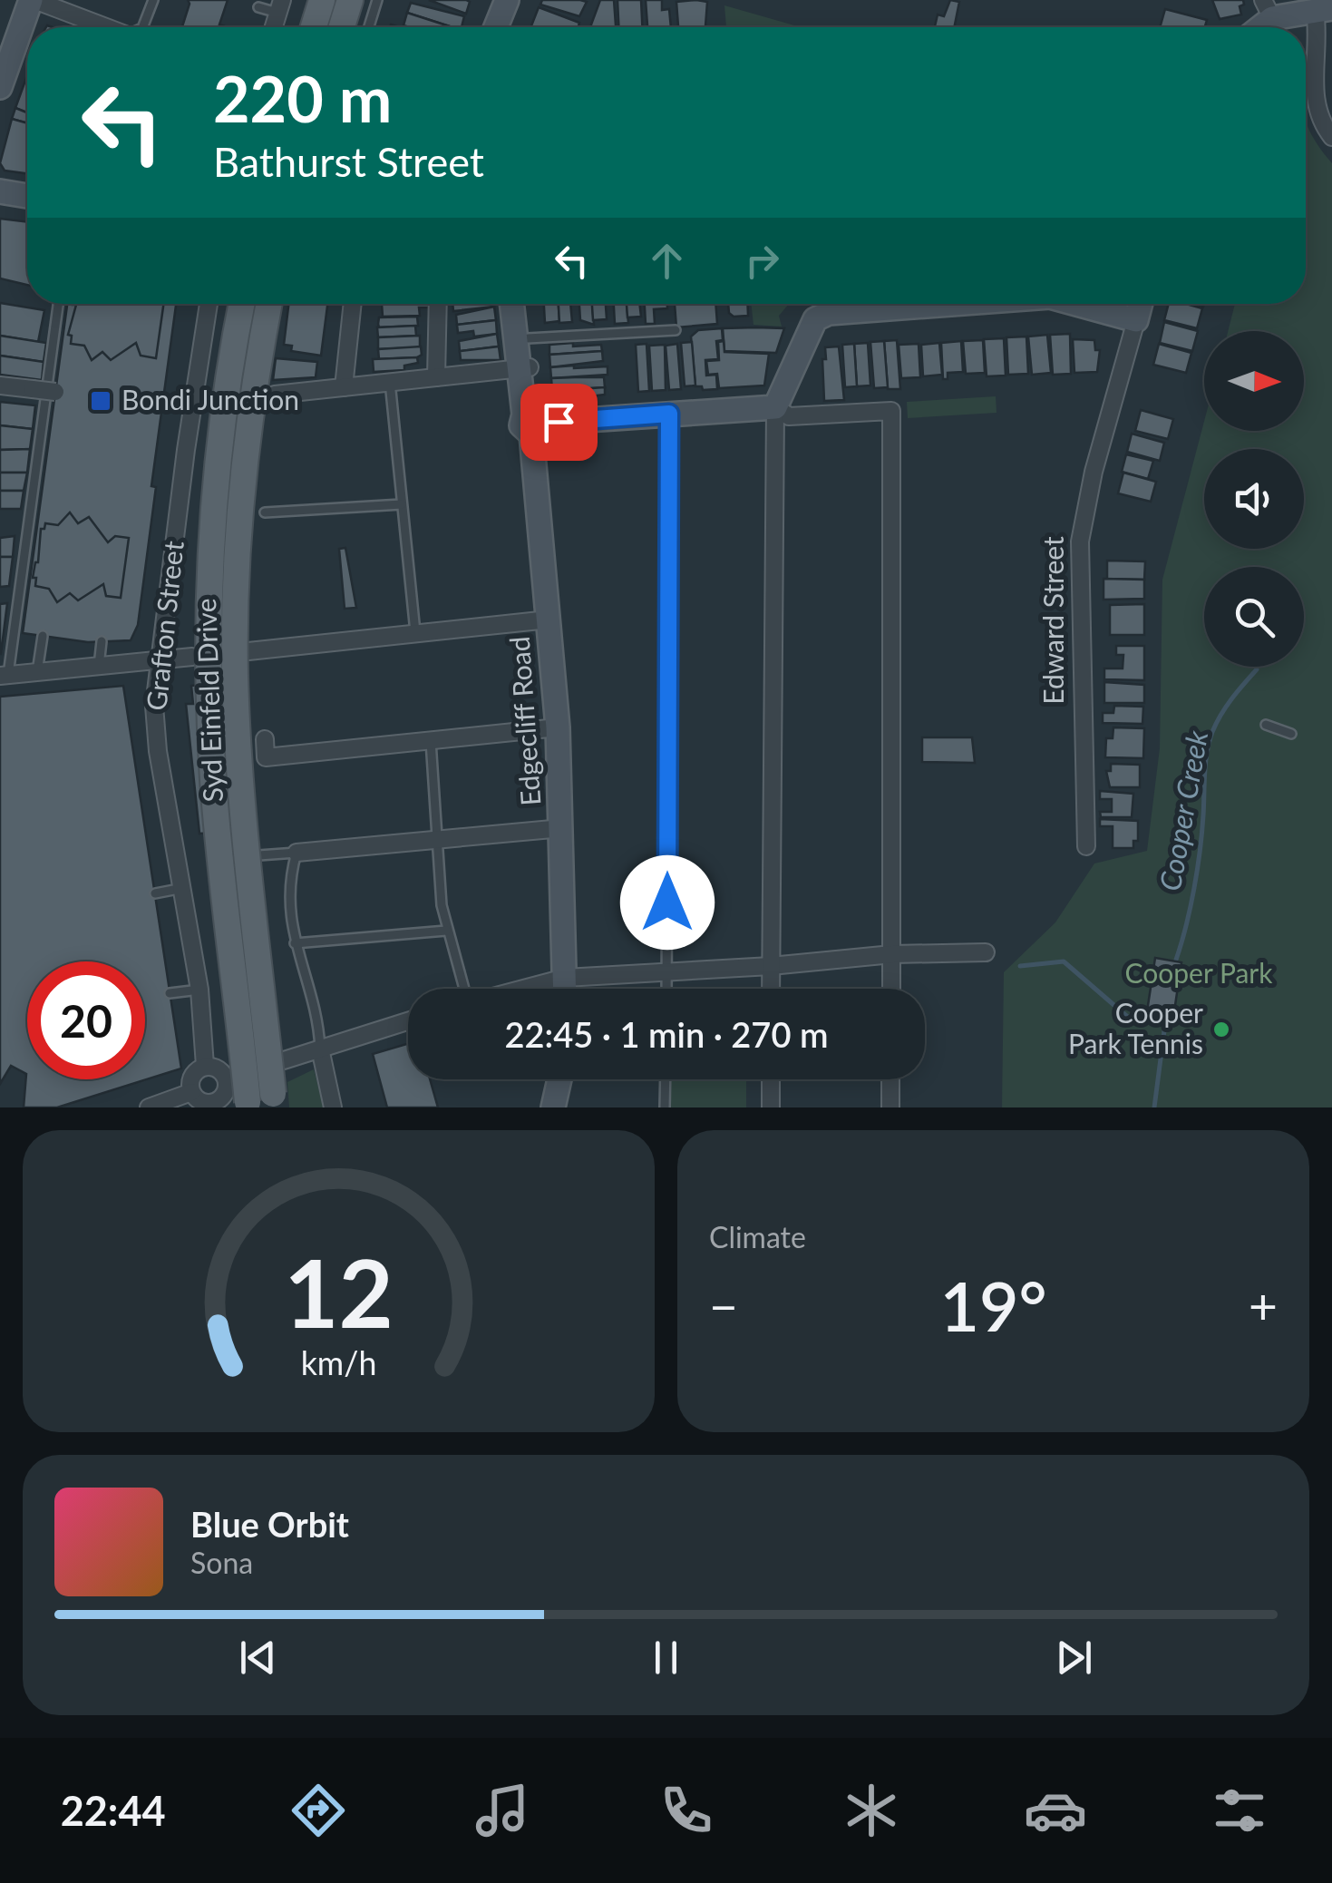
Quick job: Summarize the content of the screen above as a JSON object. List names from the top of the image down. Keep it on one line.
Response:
{"streets":{"main road":["Syd Einfeld Drive"],"street":["Edward Street","Grafton Street","Edgecliff Road"]},"water":["Cooper Creek"],"parks":["Cooper Park"],"places":{"transit":["Bondi Junction"],"other":["Cooper Park Tennis"]},"north":"right","page":{"turn":["220 m","Bathurst Street"],"limit":"20","trip":"22:45 · 1 min · 270 m","tile":"Climate","heat":["−","19°","+"],"song":["Blue Orbit","Sona"],"tabs":"22:44","gauge":["12","km/h"]}}
